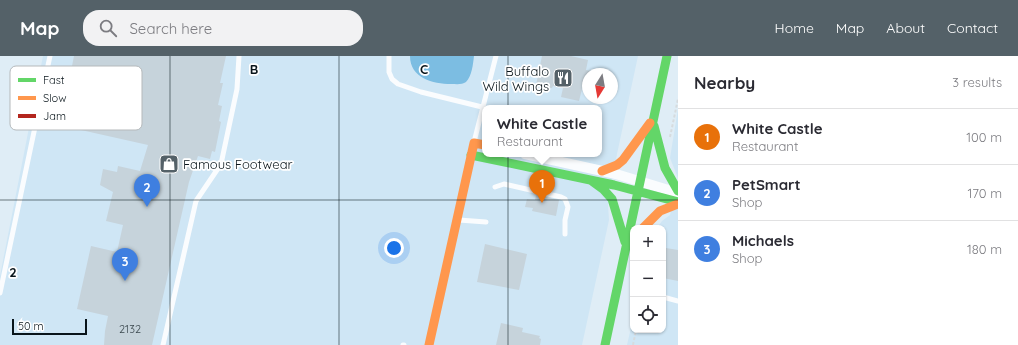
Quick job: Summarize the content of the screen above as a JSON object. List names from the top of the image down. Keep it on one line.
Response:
{"places":{"restaurant":["Buffalo Wild Wings"],"shop":["Famous Footwear"]},"house_numbers":["2132"],"legend":["Fast","Slow","Jam"],"scale_bar":"50 m","north":"bottom","page":{"header":"Map","search":"Search here","nav":["Home","Map","About","Contact"],"heading":["Nearby","3 results"],"popup":["White Castle","Restaurant"],"list":[{"mark":"1","name":"White Castle","note":"Restaurant","value":"100 m"},{"mark":"2","name":"PetSmart","note":"Shop","value":"170 m"},{"mark":"3","name":"Michaels","note":"Shop","value":"180 m"}],"pins":["1","2","3"],"map_buttons":["+","−"],"scale":"50 m"},"grid":{"columns":["B","C"],"rows":["2"]}}
